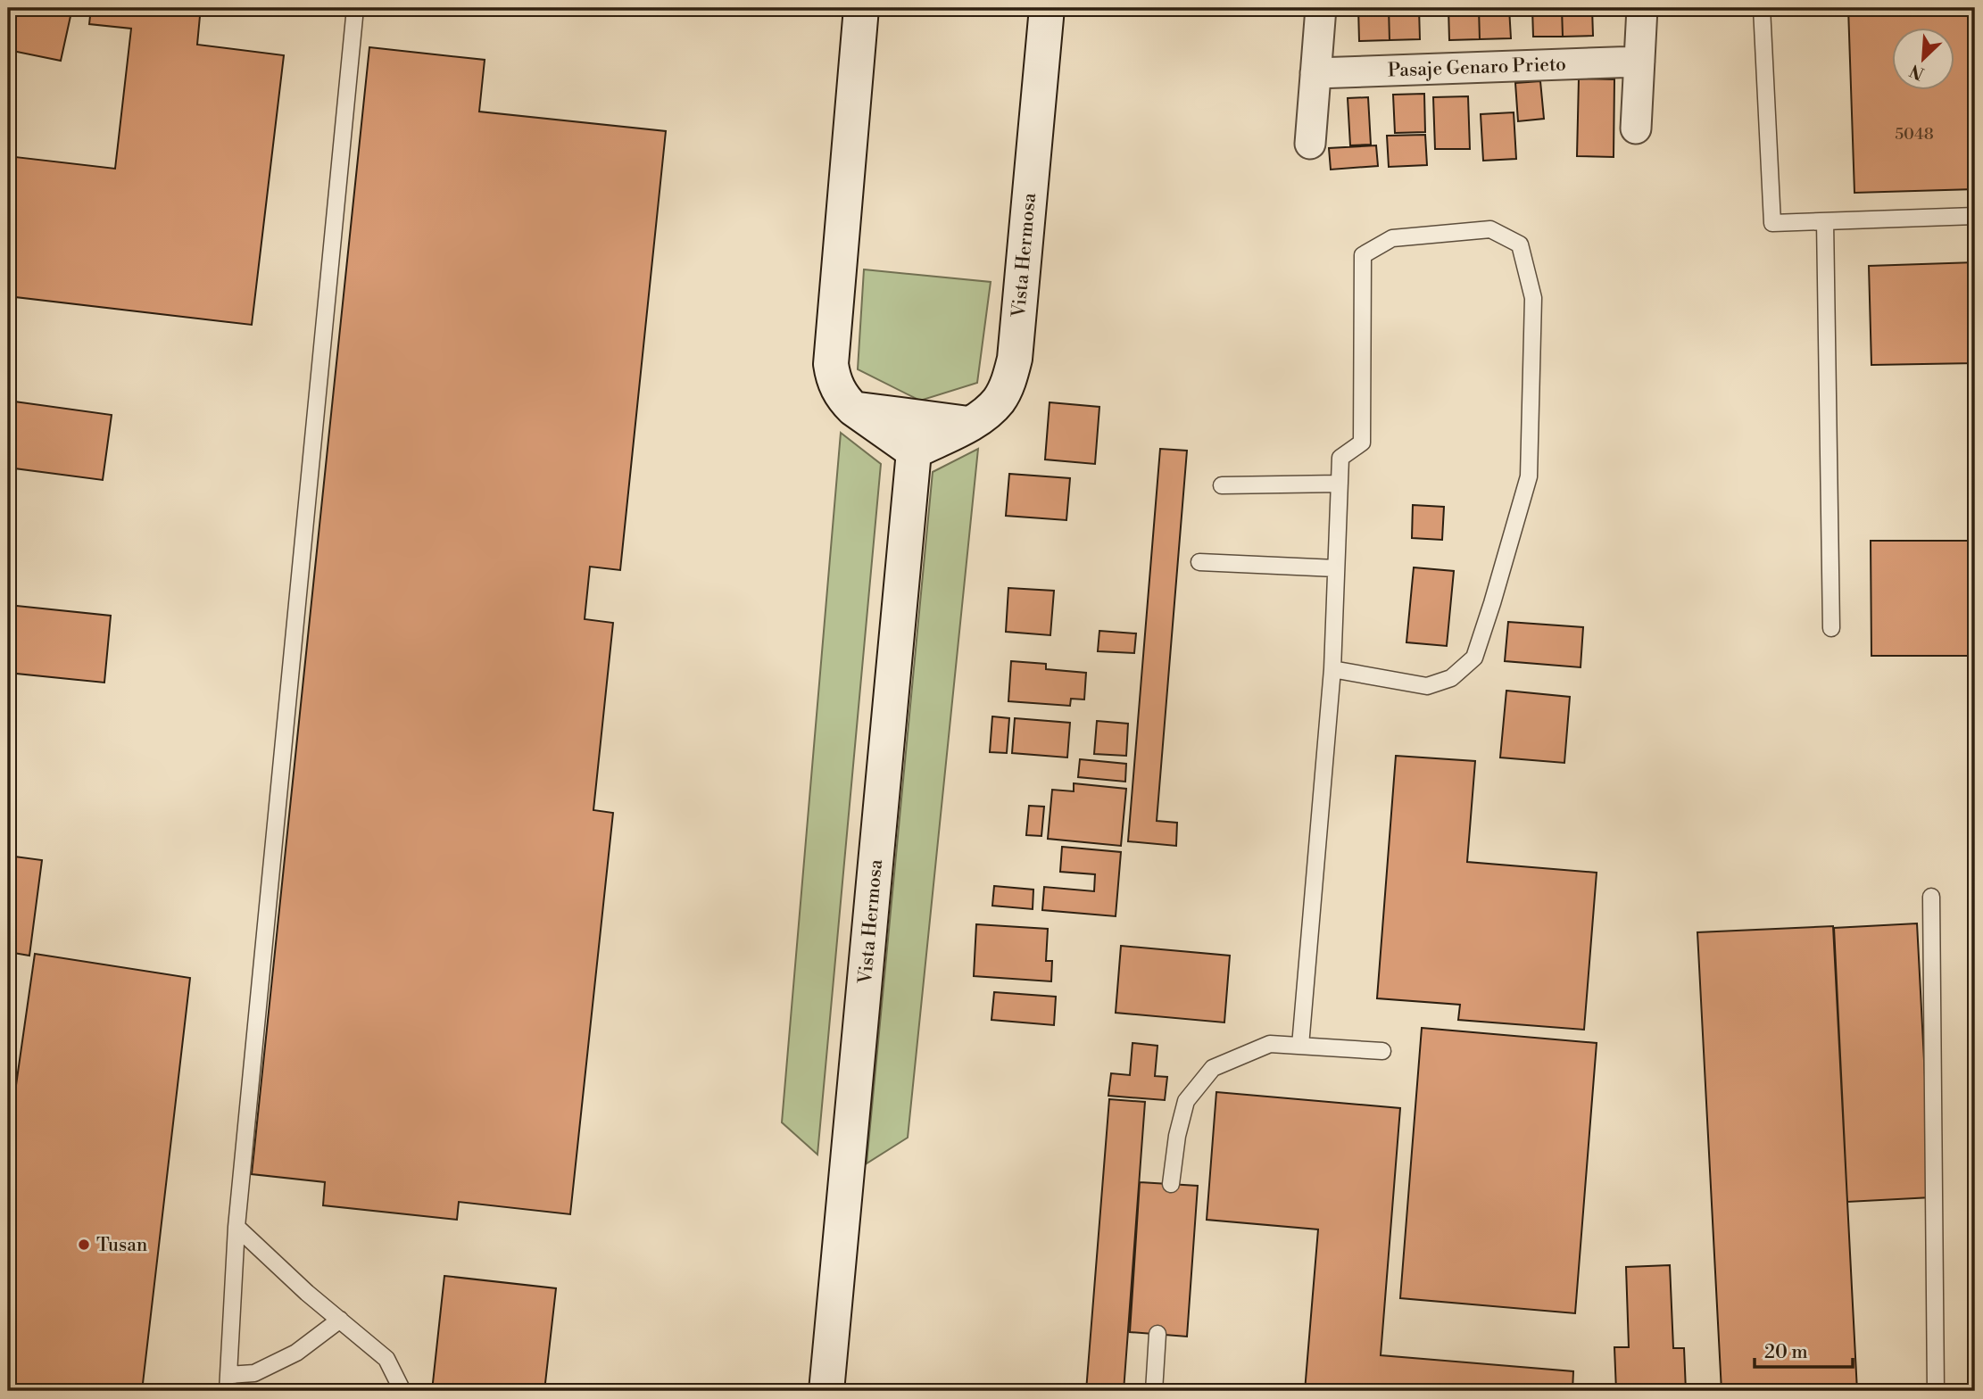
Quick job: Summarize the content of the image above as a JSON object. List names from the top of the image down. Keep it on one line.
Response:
{"streets":{"street":["Pasaje Genaro Prieto","Vista Hermosa"]},"places":["Tusan"],"house_numbers":["5048"],"scale_bar":"20 m","north":"bottom left"}
